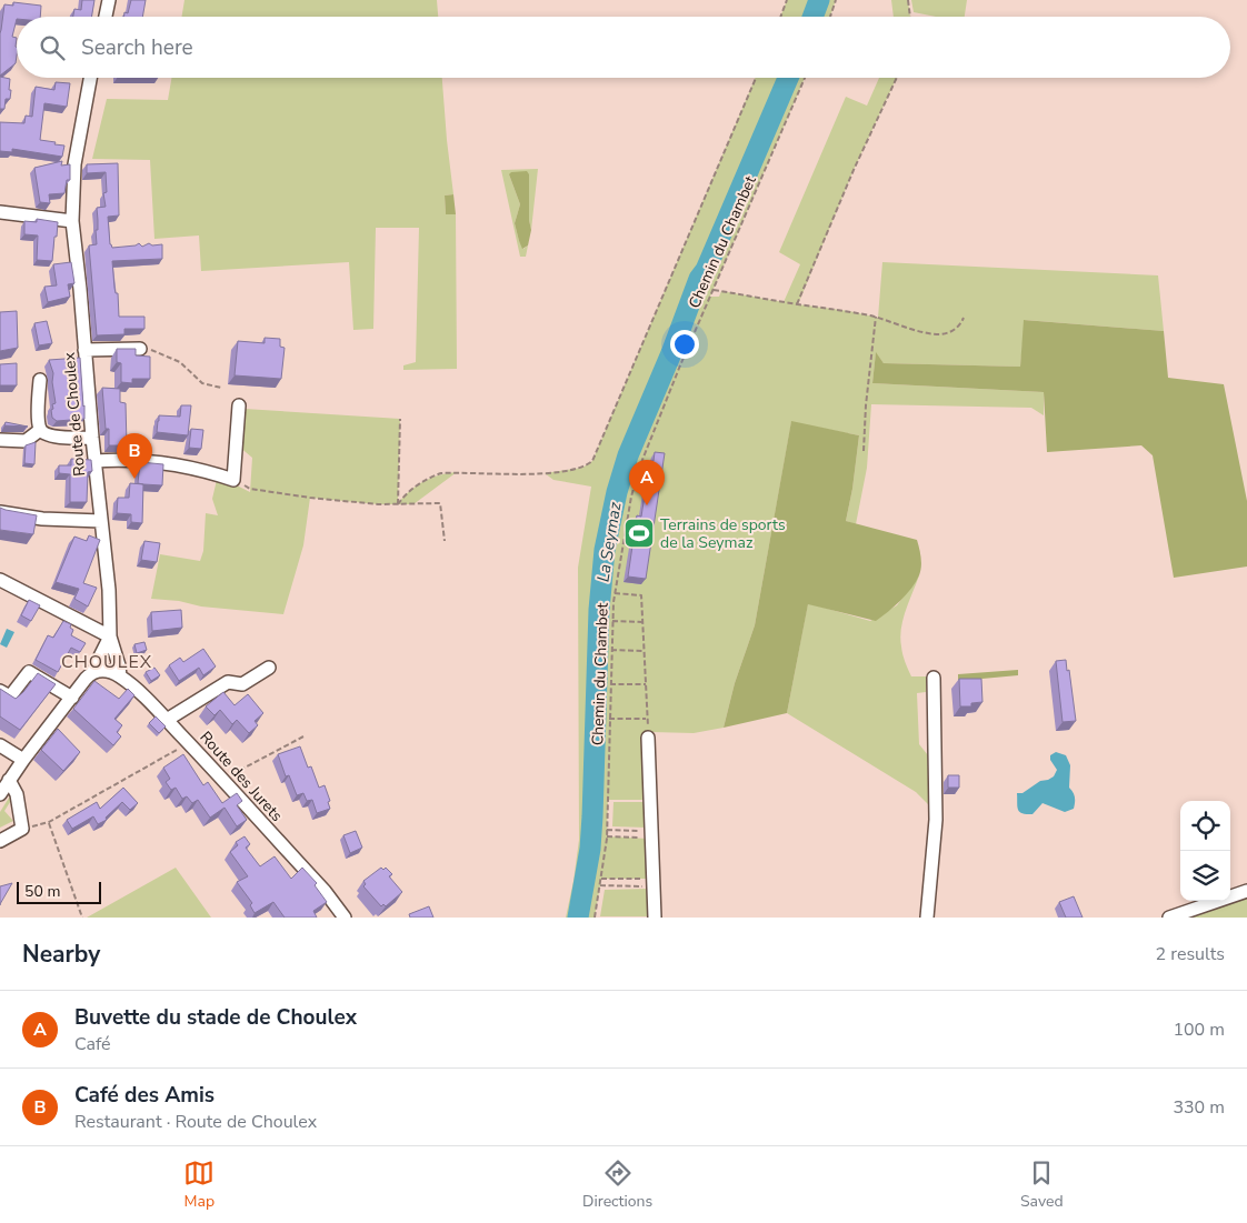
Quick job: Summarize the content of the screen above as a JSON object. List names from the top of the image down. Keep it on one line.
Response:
{"streets":{"street":["Route de Choulex","Route des Jurets"],"path":["Chemin du Chambet"]},"crossings":[["Route de Choulex","Route des Jurets"]],"districts":["CHOULEX"],"water":["La Seymaz"],"places":{"sports":["Terrains de sports de la Seymaz"]},"scale_bar":"50 m","page":{"search":"Search here","pins":["B","A"],"scale":"50 m","heading":["Nearby","2 results"],"list":[{"mark":"A","name":"Buvette du stade de Choulex","note":"Café","value":"100 m"},{"mark":"B","name":"Café des Amis","note":"Restaurant · Route de Choulex","value":"330 m"}],"nav":["Map","Directions","Saved"]}}
